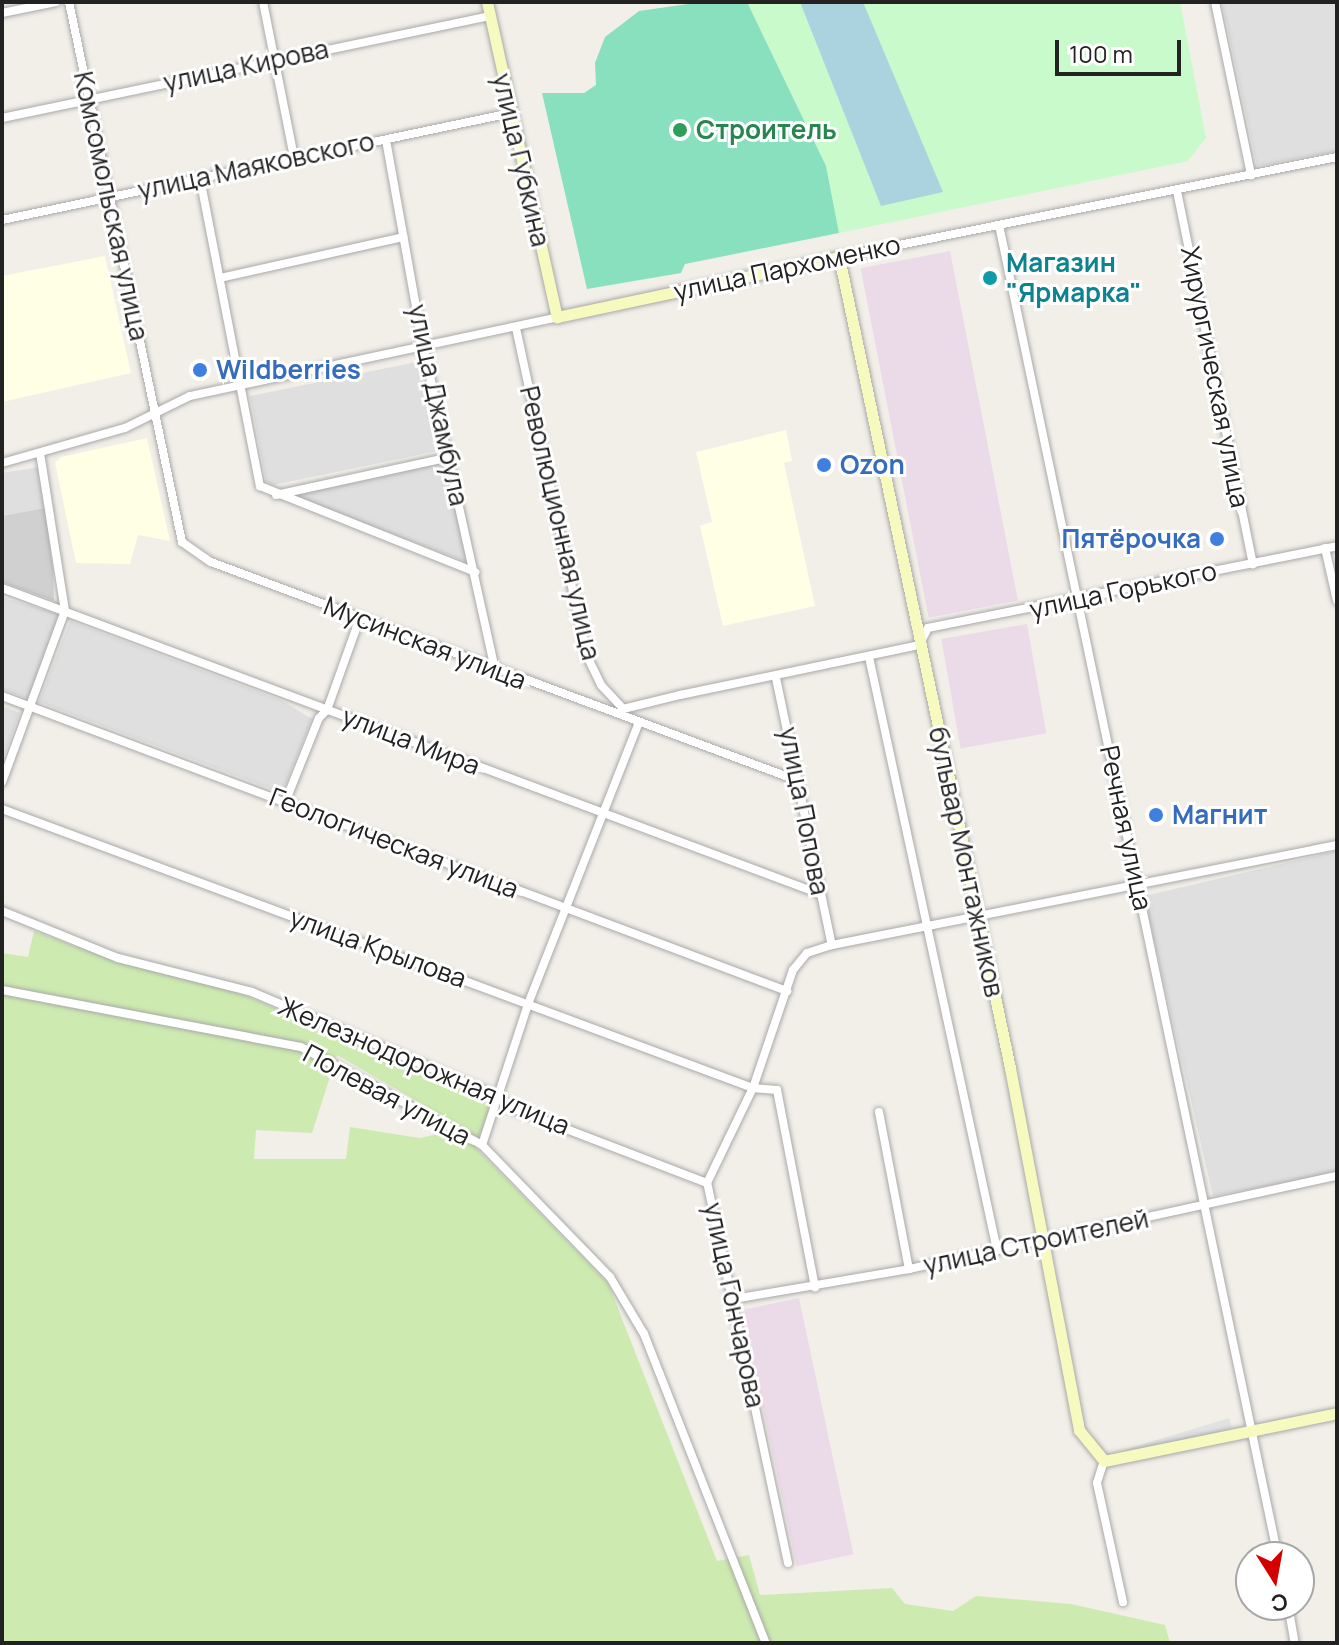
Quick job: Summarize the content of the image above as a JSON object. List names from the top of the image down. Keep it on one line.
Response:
{"streets":{"street":["улица Кирова","улица Губкина","улица Маяковского","Комсомольская улица","улица Пархоменко","Хирургическая улица","улица Джамбула","Революционная улица","улица Горького","Мусинская улица","улица Мира","улица Попова","Речная улица","Геологическая улица","бульвар Монтажников","улица Крылова","Железнодорожная улица","Полевая улица","улица Строителей","улица Гончарова"]},"crossings":[["улица Кирова","улица Губкина"],["улица Кирова","Комсомольская улица"],["улица Губкина","улица Маяковского"],["улица Губкина","улица Пархоменко"],["улица Маяковского","Комсомольская улица"],["улица Маяковского","улица Джамбула"],["Комсомольская улица","улица Пархоменко"],["Комсомольская улица","Мусинская улица"],["улица Пархоменко","Хирургическая улица"],["улица Пархоменко","улица Джамбула"],["улица Пархоменко","Революционная улица"],["улица Пархоменко","Мусинская улица"],["улица Пархоменко","Речная улица"],["улица Пархоменко","бульвар Монтажников"],["Хирургическая улица","улица Горького"],["улица Джамбула","Мусинская улица"],["Революционная улица","Мусинская улица"],["улица Горького","Речная улица"],["улица Горького","бульвар Монтажников"],["Мусинская улица","улица Попова"],["улица Мира","улица Попова"],["улица Попова","улица Гончарова"],["Речная улица","улица Строителей"],["Речная улица","улица Гончарова"],["Геологическая улица","улица Гончарова"],["бульвар Монтажников","улица Строителей"],["бульвар Монтажников","улица Гончарова"],["улица Крылова","улица Строителей"],["улица Крылова","улица Гончарова"],["Железнодорожная улица","улица Гончарова"],["улица Строителей","улица Гончарова"]],"places":["Строитель","Магазин \"Ярмарка\"","Wildberries","Ozon","Пятёрочка","Магнит"],"scale_bar":"100 m","north":"bottom"}
